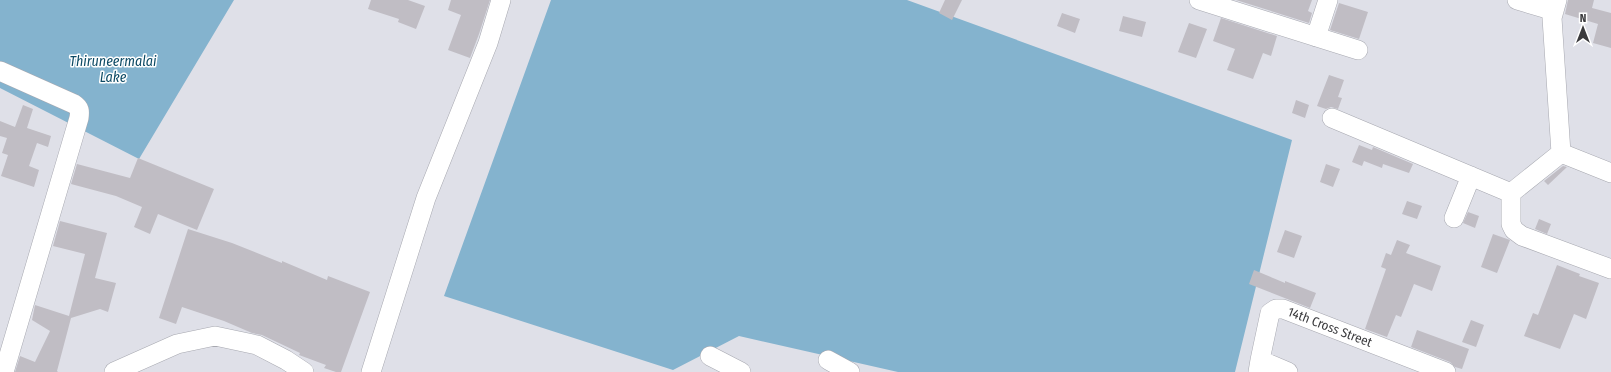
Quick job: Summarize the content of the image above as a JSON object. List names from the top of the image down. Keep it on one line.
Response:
{"streets":{"street":["14th Cross Street"]},"water":["Thiruneermalai Lake"],"north":"top"}
